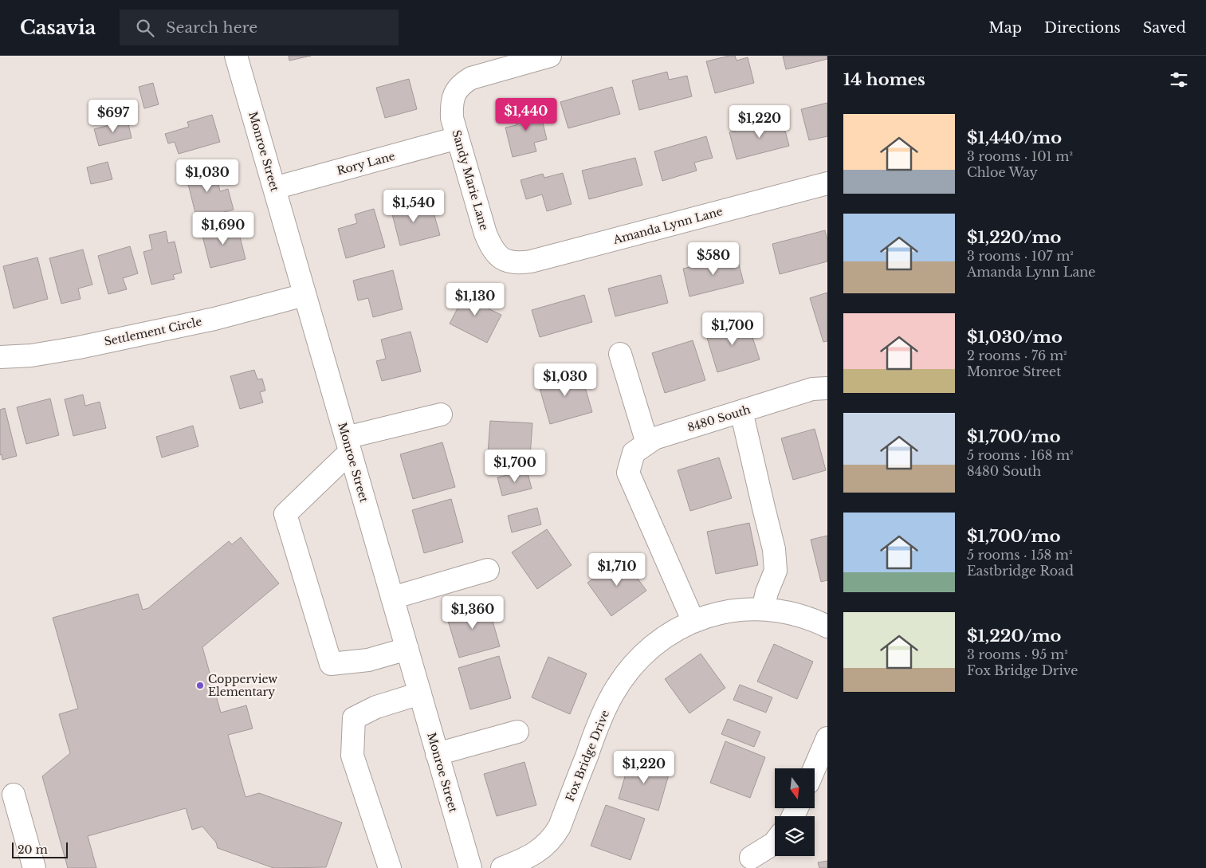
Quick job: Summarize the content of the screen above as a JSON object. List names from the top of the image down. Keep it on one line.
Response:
{"streets":{"street":["Monroe Street","Rory Lane","Sandy Marie Lane","Amanda Lynn Lane","Settlement Circle","8480 South","Fox Bridge Drive"]},"crossings":[["Monroe Street","Rory Lane"],["Monroe Street","Settlement Circle"],["Rory Lane","Sandy Marie Lane"],["Sandy Marie Lane","Amanda Lynn Lane"],["8480 South","Fox Bridge Drive"]],"places":["Copperview Elementary"],"scale_bar":"20 m","north":"bottom","page":{"header":"Casavia","search":"Search here","nav":["Map","Directions","Saved"],"heading":"14 homes","price":["$1,440","$697","$1,220","$1,030","$1,540","$1,690","$580","$1,130","$1,700","$1,030","$1,700","$1,710","$1,360","$1,220"],"list":[{"name":"$1,440/mo","note":"3 rooms · 101 m² · Chloe Way"},{"name":"$1,220/mo","note":"3 rooms · 107 m² · Amanda Lynn Lane"},{"name":"$1,030/mo","note":"2 rooms · 76 m² · Monroe Street"},{"name":"$1,700/mo","note":"5 rooms · 168 m² · 8480 South"},{"name":"$1,700/mo","note":"5 rooms · 158 m² · Eastbridge Road"},{"name":"$1,220/mo","note":"3 rooms · 95 m² · Fox Bridge Drive"}],"scale":"20 m"}}
